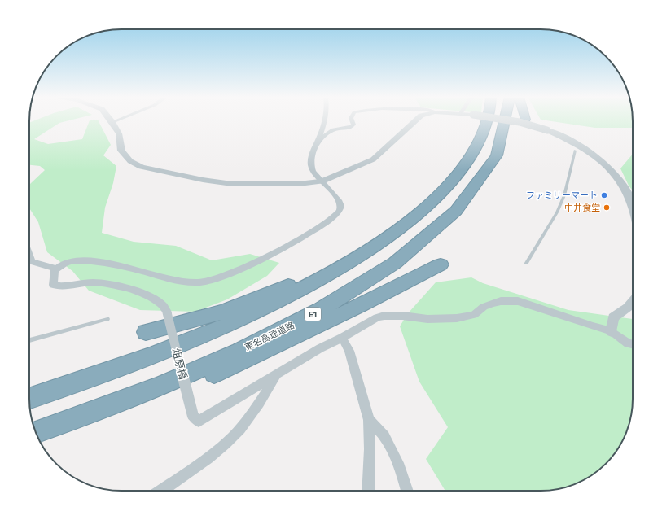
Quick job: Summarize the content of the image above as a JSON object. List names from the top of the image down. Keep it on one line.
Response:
{"streets":{"highway":["E1","東名高速道路"],"street":["俎原橋"]},"places":["ファミリーマート","中井食堂"]}
